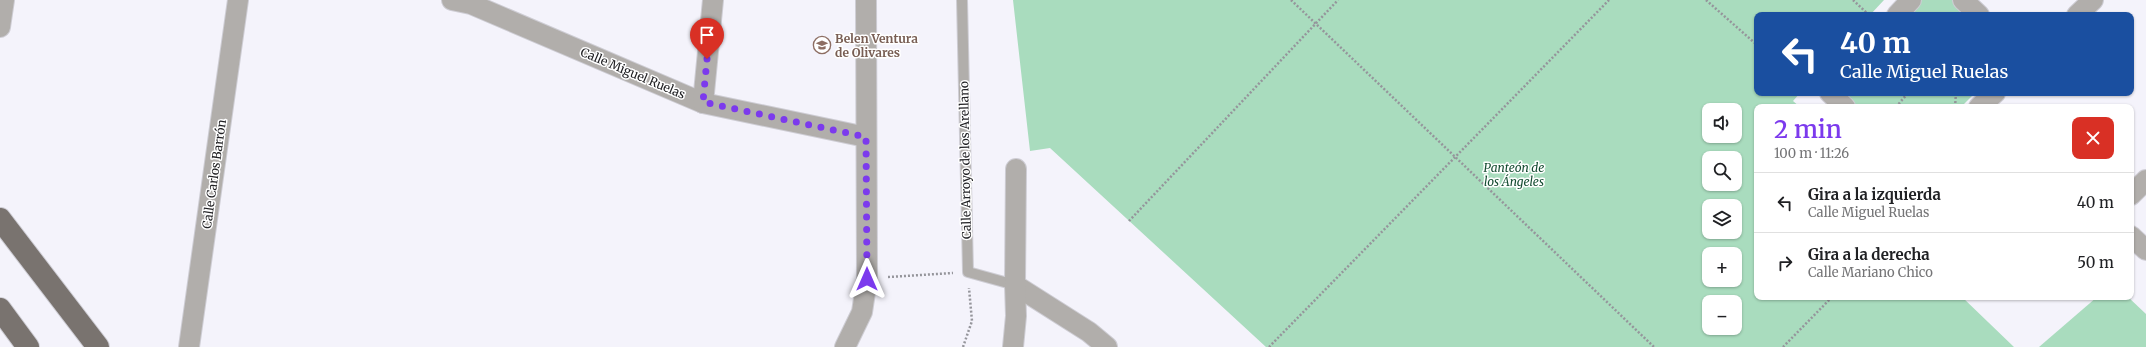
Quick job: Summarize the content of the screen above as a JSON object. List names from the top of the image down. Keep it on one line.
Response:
{"streets":{"street":["Calle Miguel Ruelas","Calle Carlos Barrón"],"lane":["Calle Arroyo de los Arellano"]},"parks":["Panteón de los Ángeles"],"places":{"school or university":["Belen Ventura de Olivares"]},"page":{"turn":["40 m","Calle Miguel Ruelas"],"map_buttons":["+","−"],"heading":["2 min","100 m · 11:26"],"list":[{"name":"Gira a la izquierda","note":"Calle Miguel Ruelas","value":"40 m"},{"name":"Gira a la derecha","note":"Calle Mariano Chico","value":"50 m"}]}}
